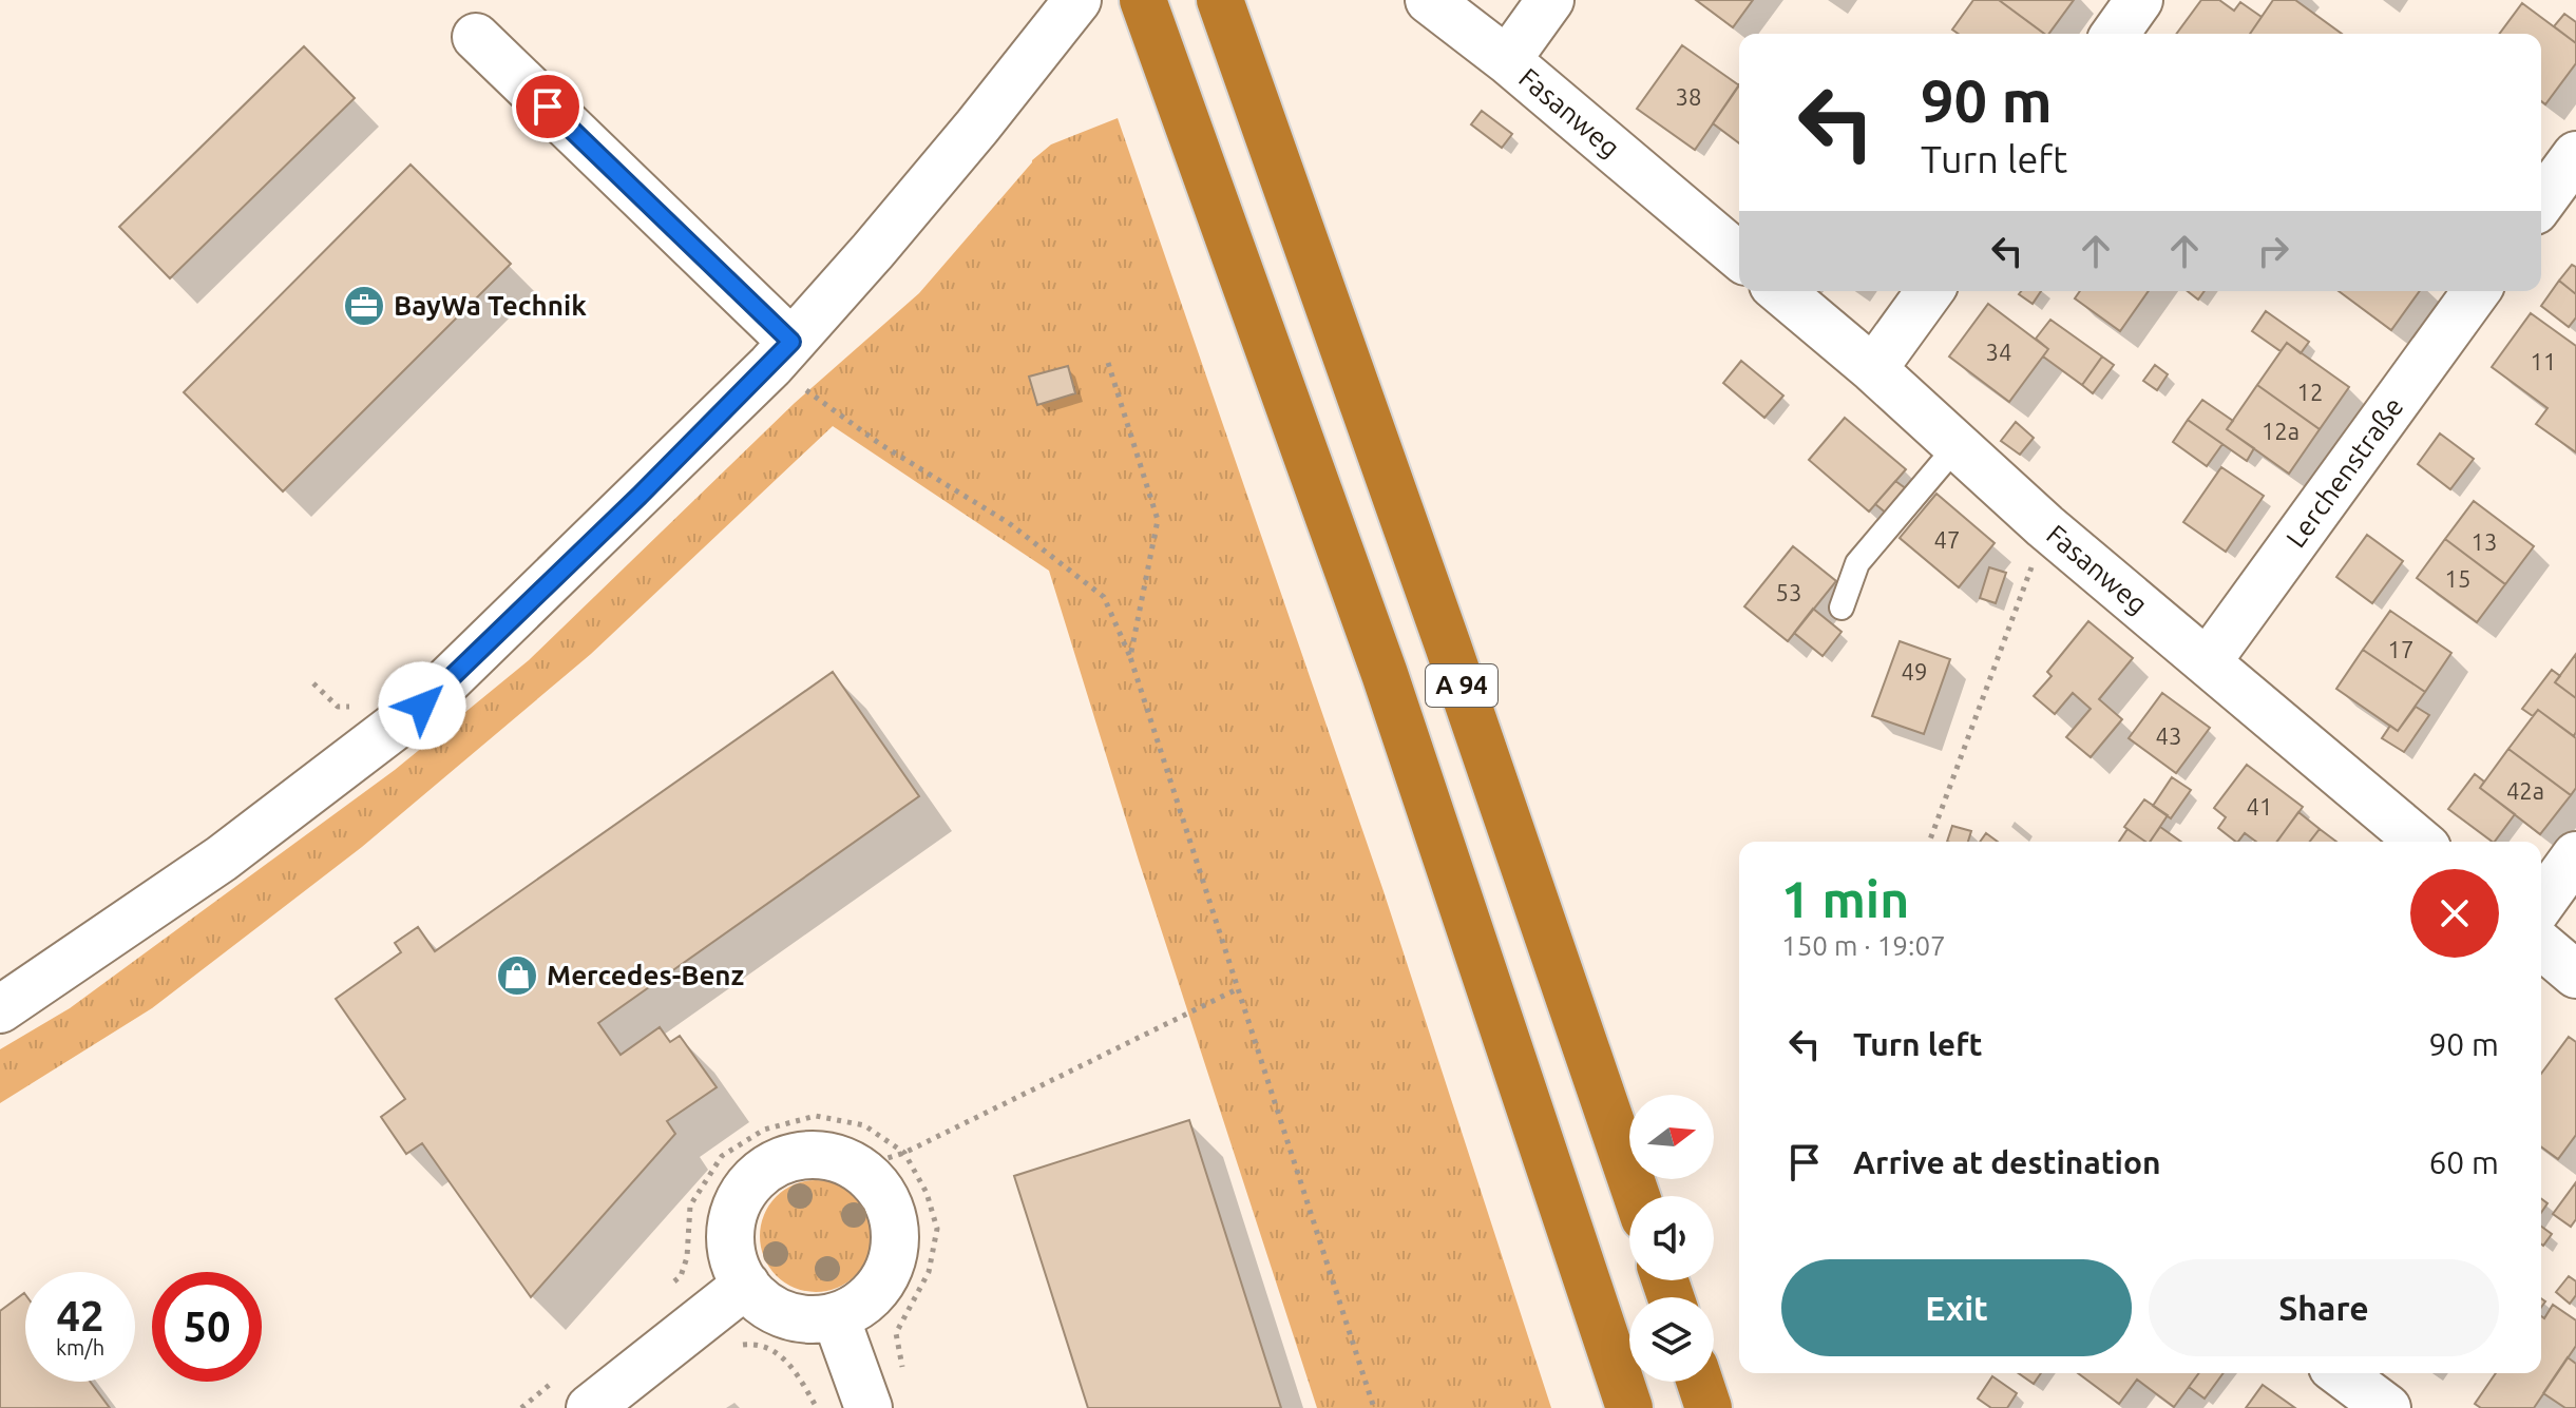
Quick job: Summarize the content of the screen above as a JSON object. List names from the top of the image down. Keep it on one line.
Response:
{"streets":{"highway":["A 94"],"street":["Fasanweg","Lerchenstraße"]},"crossings":[["Fasanweg","Lerchenstraße"]],"places":{"office":["BayWa Technik"],"shop":["Mercedes-Benz"]},"house_numbers":["38","34","11","12","12a","47","13","15","53","17","49","43","42a","41"],"north":"right","page":{"turn":["90 m","Turn left"],"heading":["1 min","150 m · 19:07"],"list":[{"name":"Turn left","value":"90 m"},{"name":"Arrive at destination","value":"60 m"}],"buttons":["Exit","Share"],"speed":"42 km/h","limit":"50"}}
